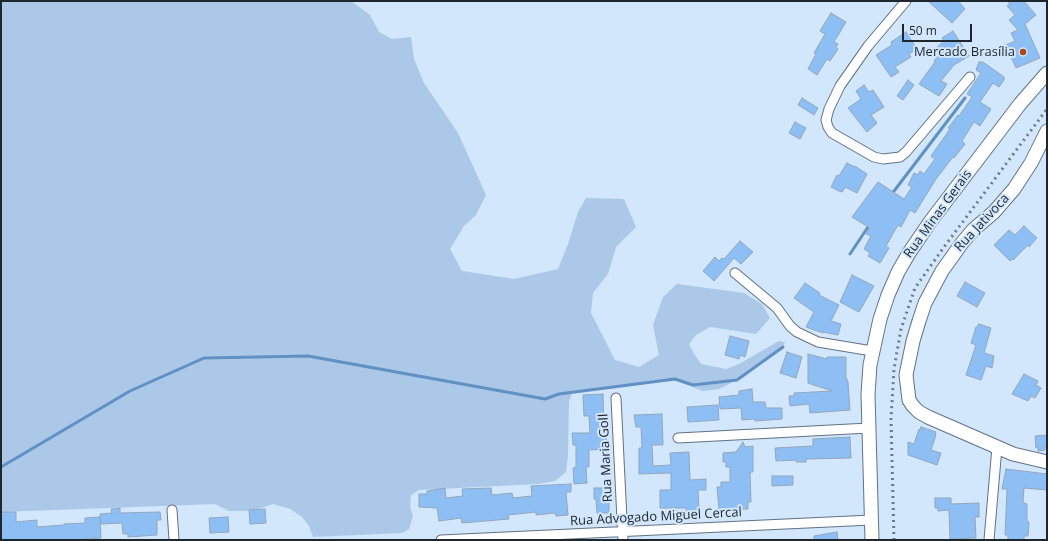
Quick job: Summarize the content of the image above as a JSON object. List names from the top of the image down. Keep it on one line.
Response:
{"streets":{"main road":["Rua Minas Gerais","Rua Jativoca"],"street":["Rua Maria Goll","Rua Advogado Miguel Cercal"]},"crossings":[["Rua Minas Gerais","Rua Advogado Miguel Cercal"],["Rua Maria Goll","Rua Advogado Miguel Cercal"]],"places":["Mercado Brasília"],"scale_bar":"50 m"}
